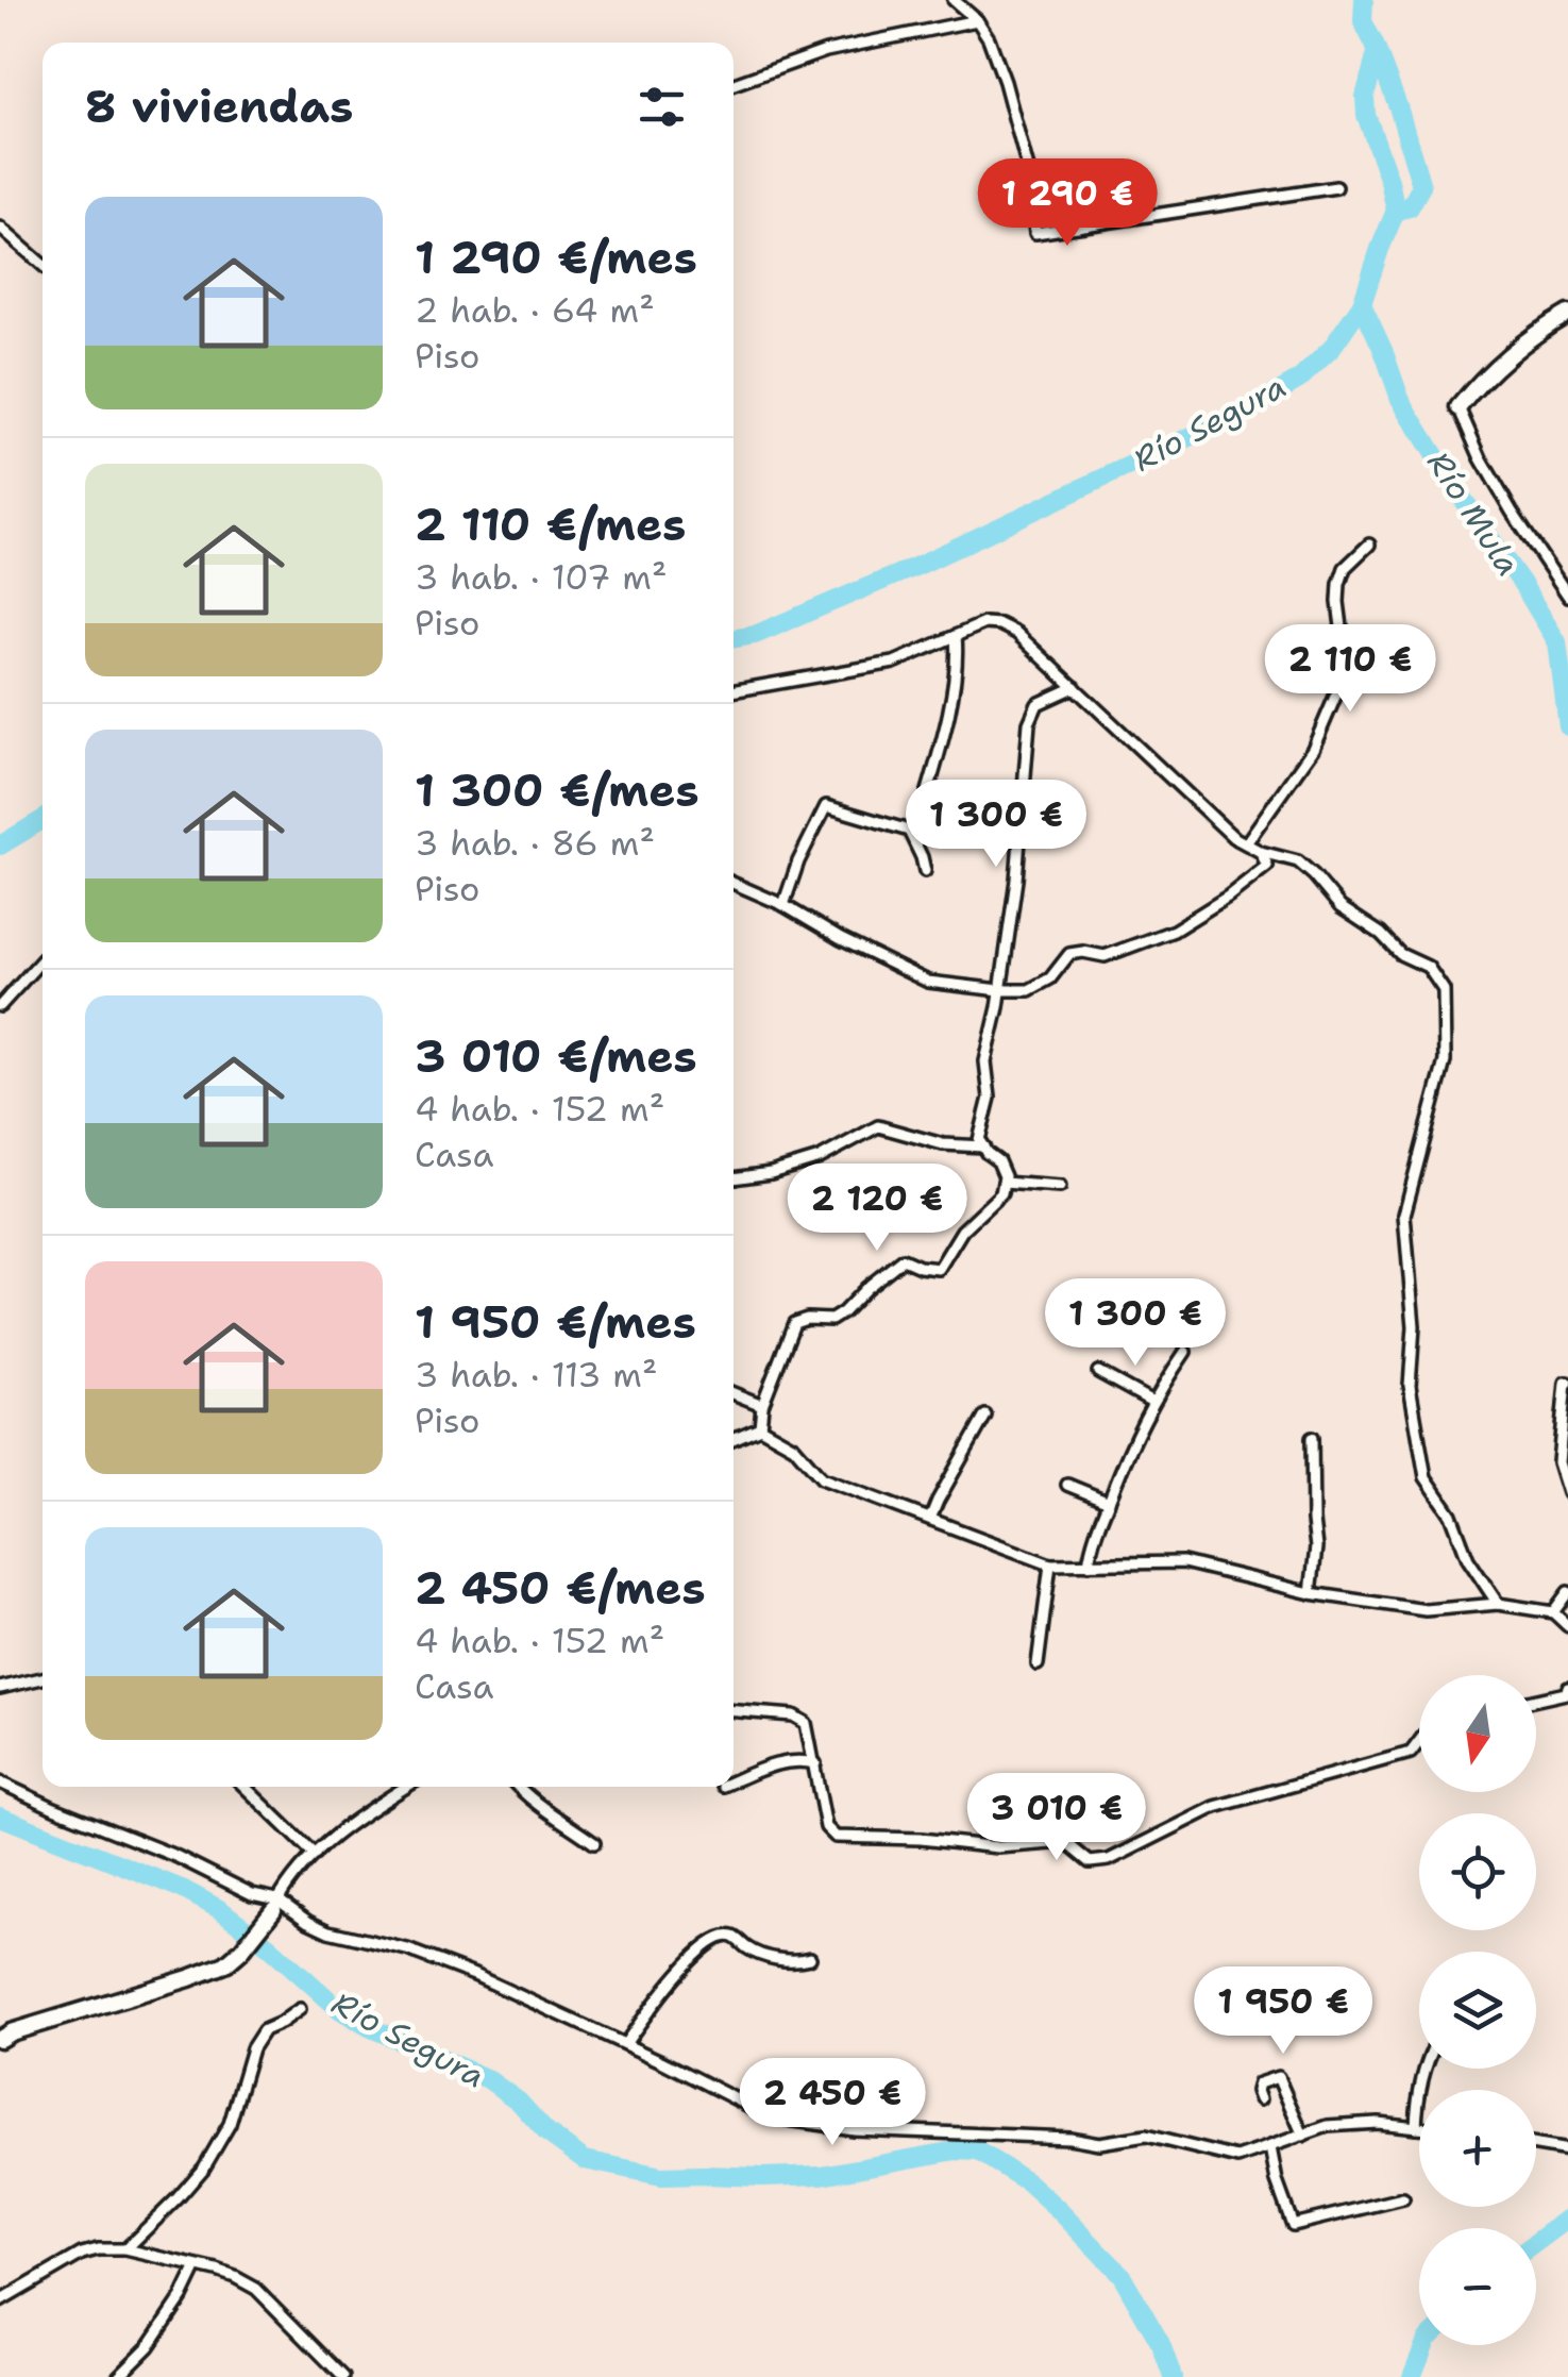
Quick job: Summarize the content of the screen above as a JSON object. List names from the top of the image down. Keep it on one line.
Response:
{"water":["Río Segura","Río Mula"],"north":"bottom","page":{"heading":"8 viviendas","price":["1 290 €","2 110 €","1 300 €","2 120 €","1 300 €","3 010 €","1 950 €","2 450 €"],"list":[{"name":"1 290 €/mes","note":"2 hab. · 64 m² · Piso"},{"name":"2 110 €/mes","note":"3 hab. · 107 m² · Piso"},{"name":"1 300 €/mes","note":"3 hab. · 86 m² · Piso"},{"name":"3 010 €/mes","note":"4 hab. · 152 m² · Casa"},{"name":"1 950 €/mes","note":"3 hab. · 113 m² · Piso"},{"name":"2 450 €/mes","note":"4 hab. · 152 m² · Casa"}],"map_buttons":["+","−"]}}
